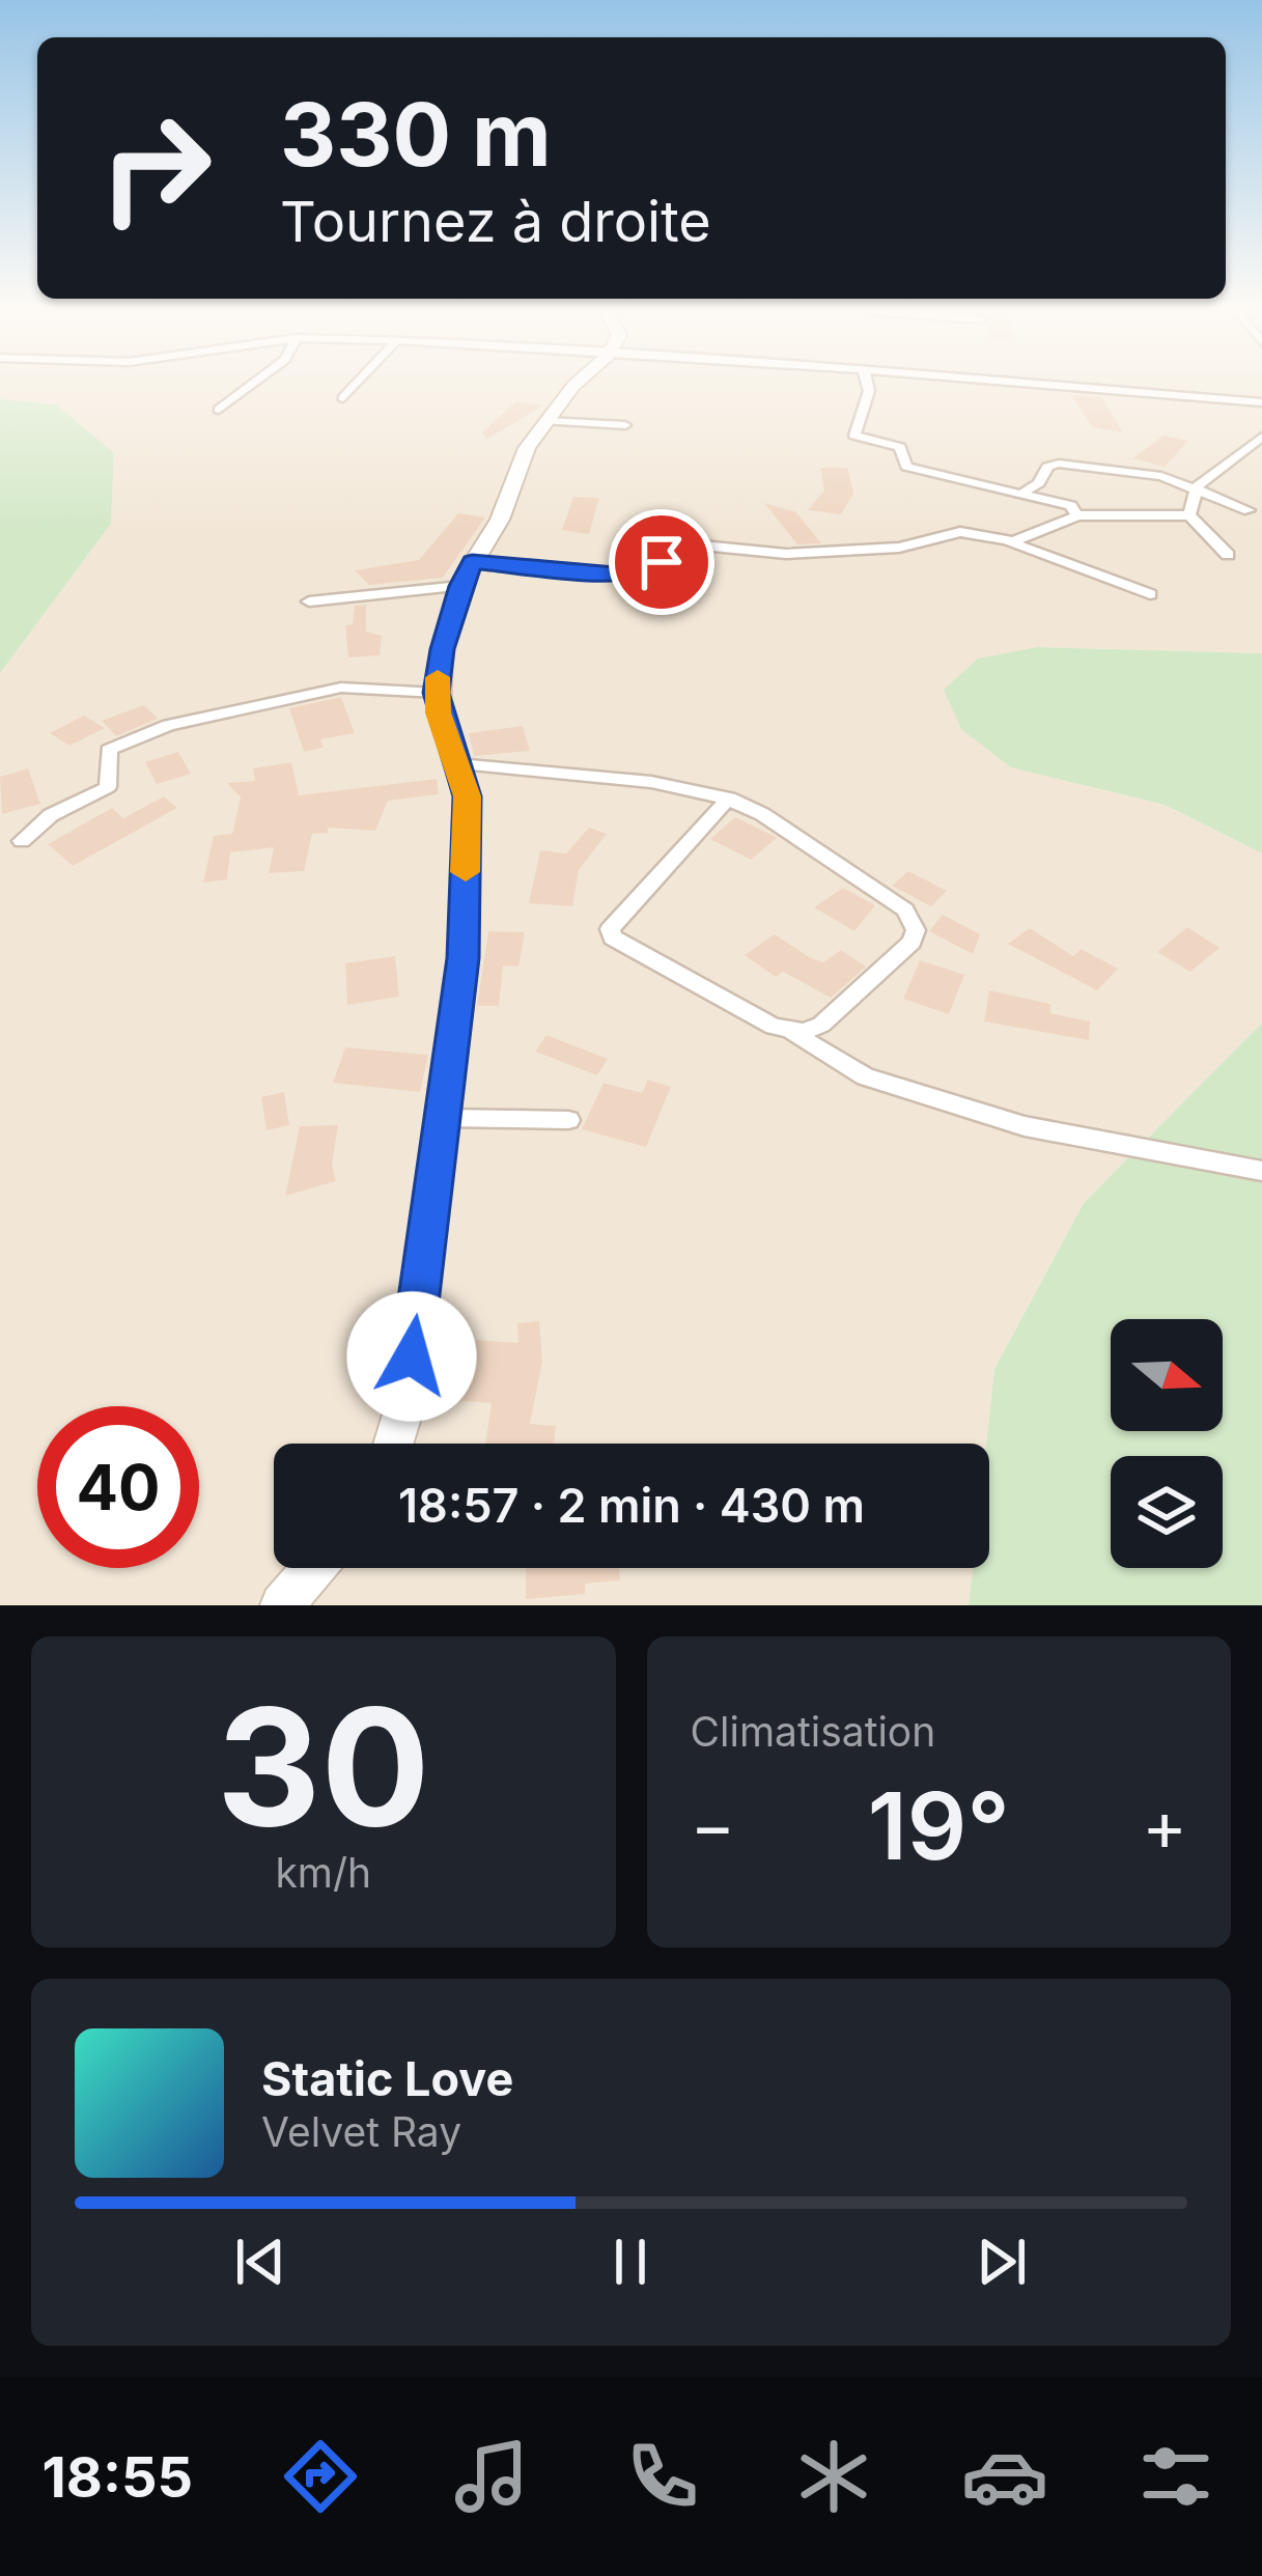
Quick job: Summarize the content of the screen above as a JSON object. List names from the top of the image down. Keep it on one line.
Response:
{"north":"right","page":{"turn":["330 m","Tournez à droite"],"limit":"40","trip":"18:57 · 2 min · 430 m","tile":[["30","km/h"],"Climatisation"],"heat":["−","19°","+"],"song":["Static Love","Velvet Ray"],"tabs":"18:55"}}
